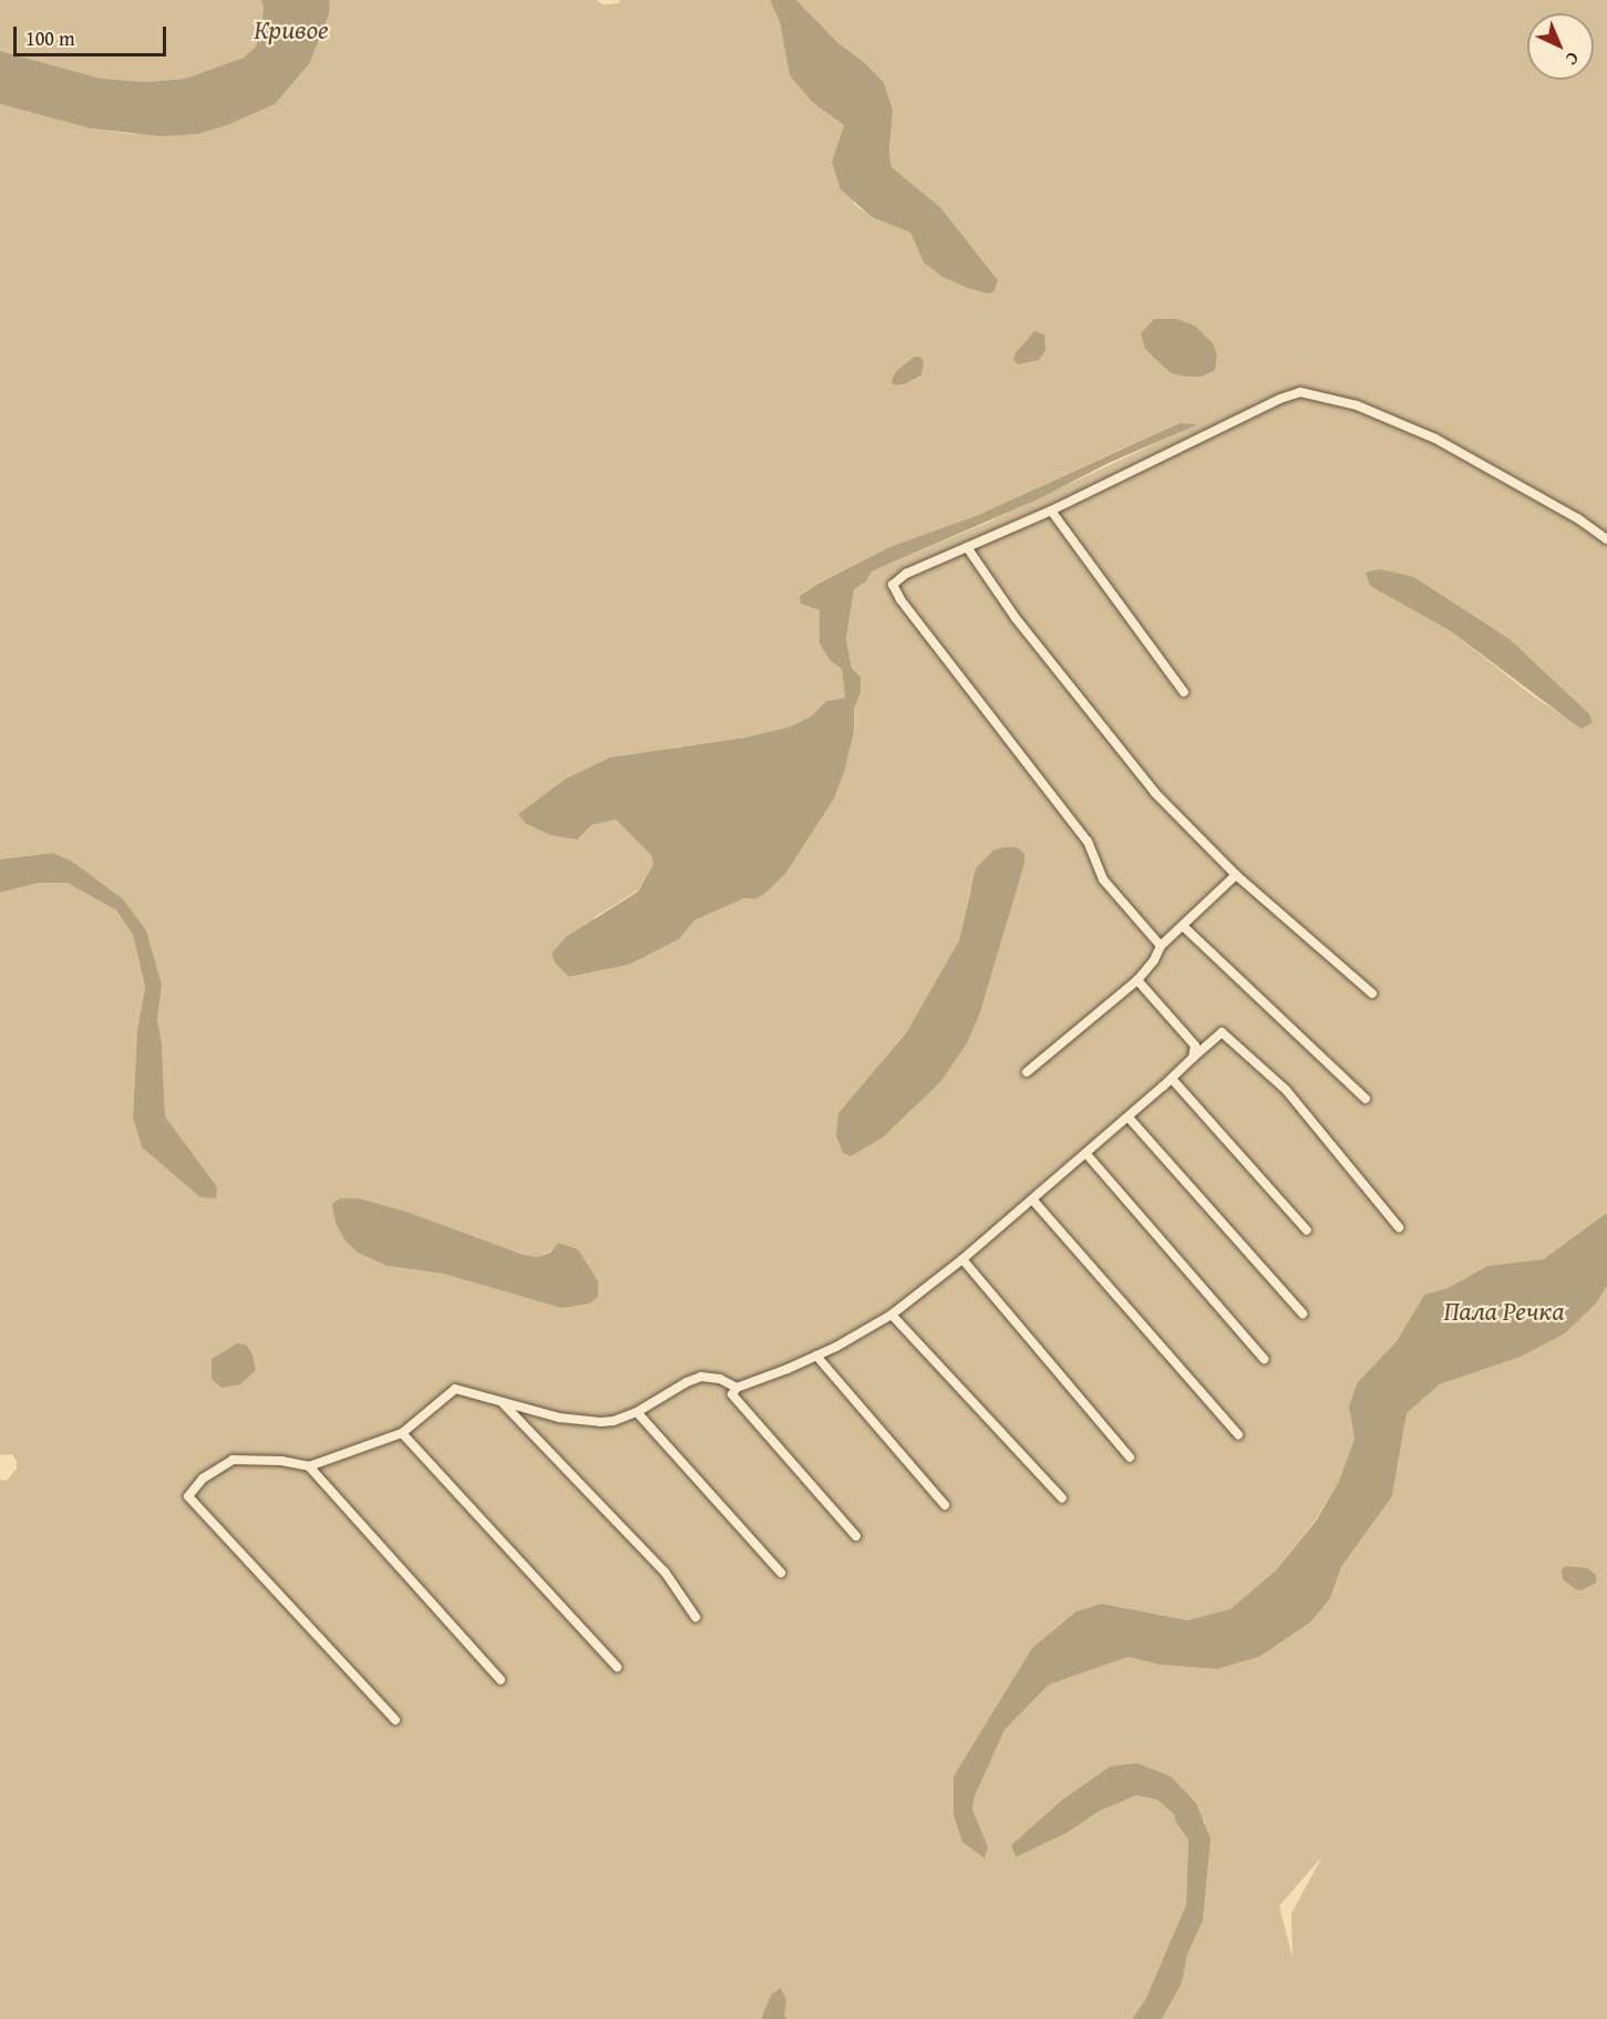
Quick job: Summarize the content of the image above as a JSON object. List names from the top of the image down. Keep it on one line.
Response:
{"water":["Кривое","Пала Речка"],"scale_bar":"100 m","north":"bottom right"}
